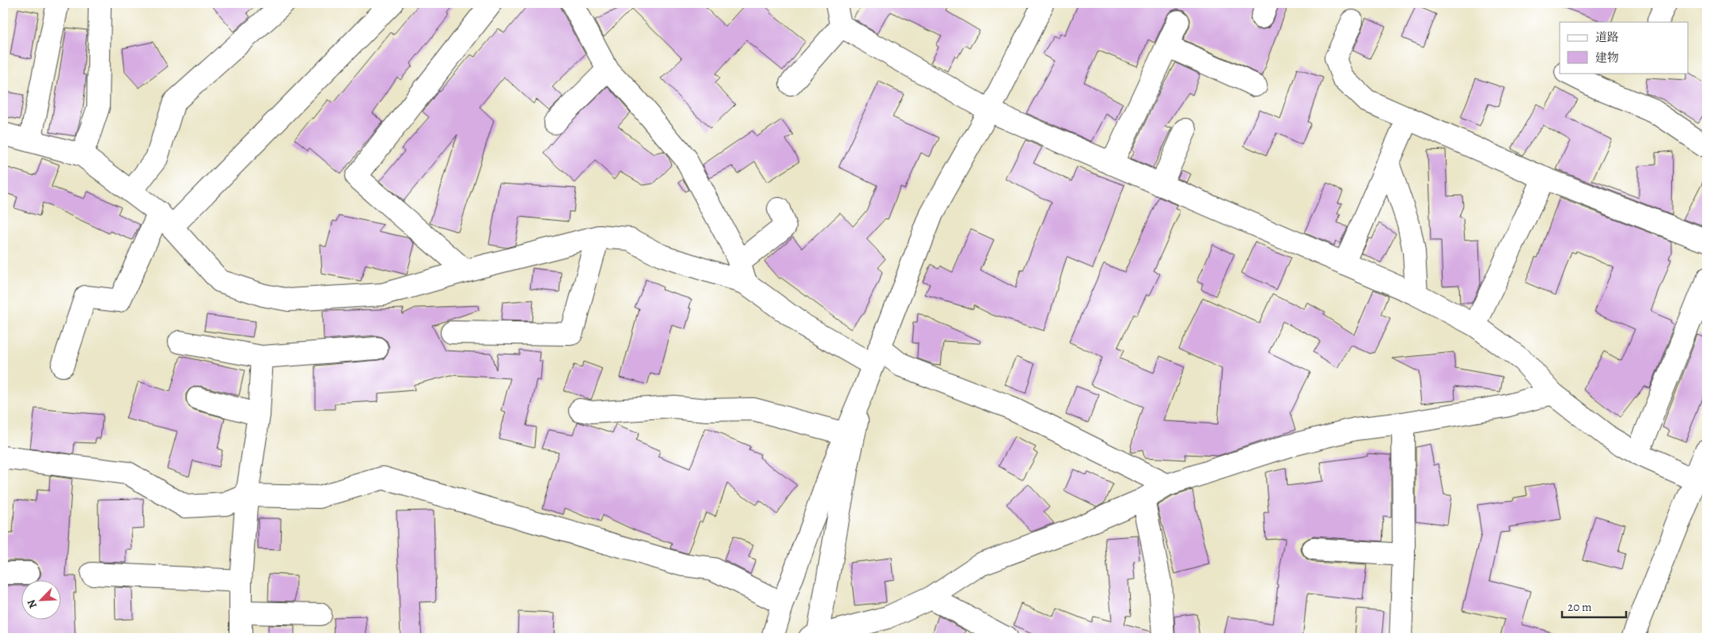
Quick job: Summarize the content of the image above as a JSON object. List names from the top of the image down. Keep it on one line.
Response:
{"legend":["道路","建物"],"scale_bar":"20 m","north":"bottom left"}
